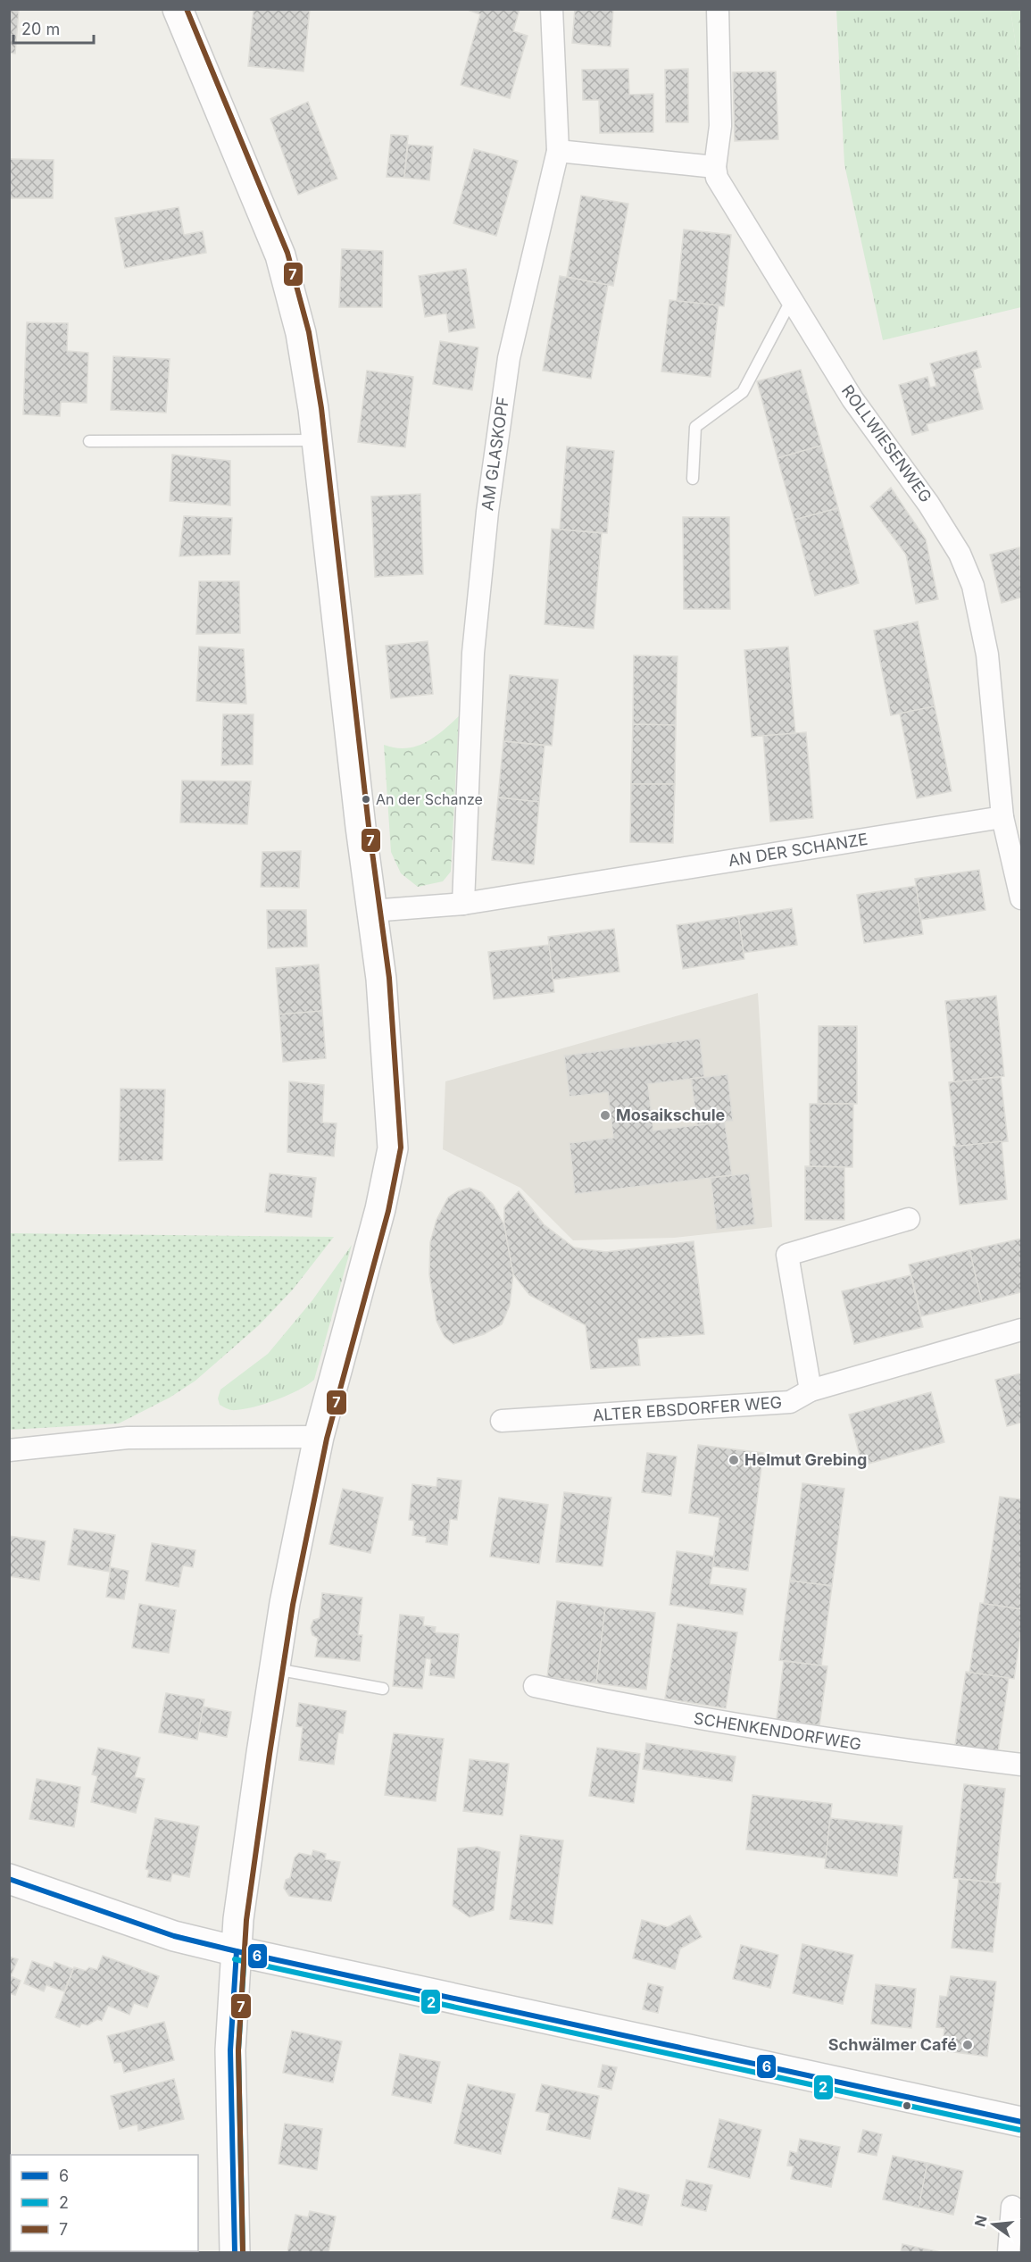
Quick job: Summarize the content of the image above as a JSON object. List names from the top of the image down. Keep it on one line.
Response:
{"streets":{"street":["ROLLWIESENWEG","AM GLASKOPF","AN DER SCHANZE","ALTER EBSDORFER WEG","SCHENKENDORFWEG"]},"crossings":[["ROLLWIESENWEG","AN DER SCHANZE"],["AM GLASKOPF","AN DER SCHANZE"]],"places":["An der Schanze","Mosaikschule","Helmut Grebing","Schwälmer Café"],"lines":["transit line 7","transit line 6","transit line 2"],"legend":["6","2","7"],"scale_bar":"20 m","north":"left"}
